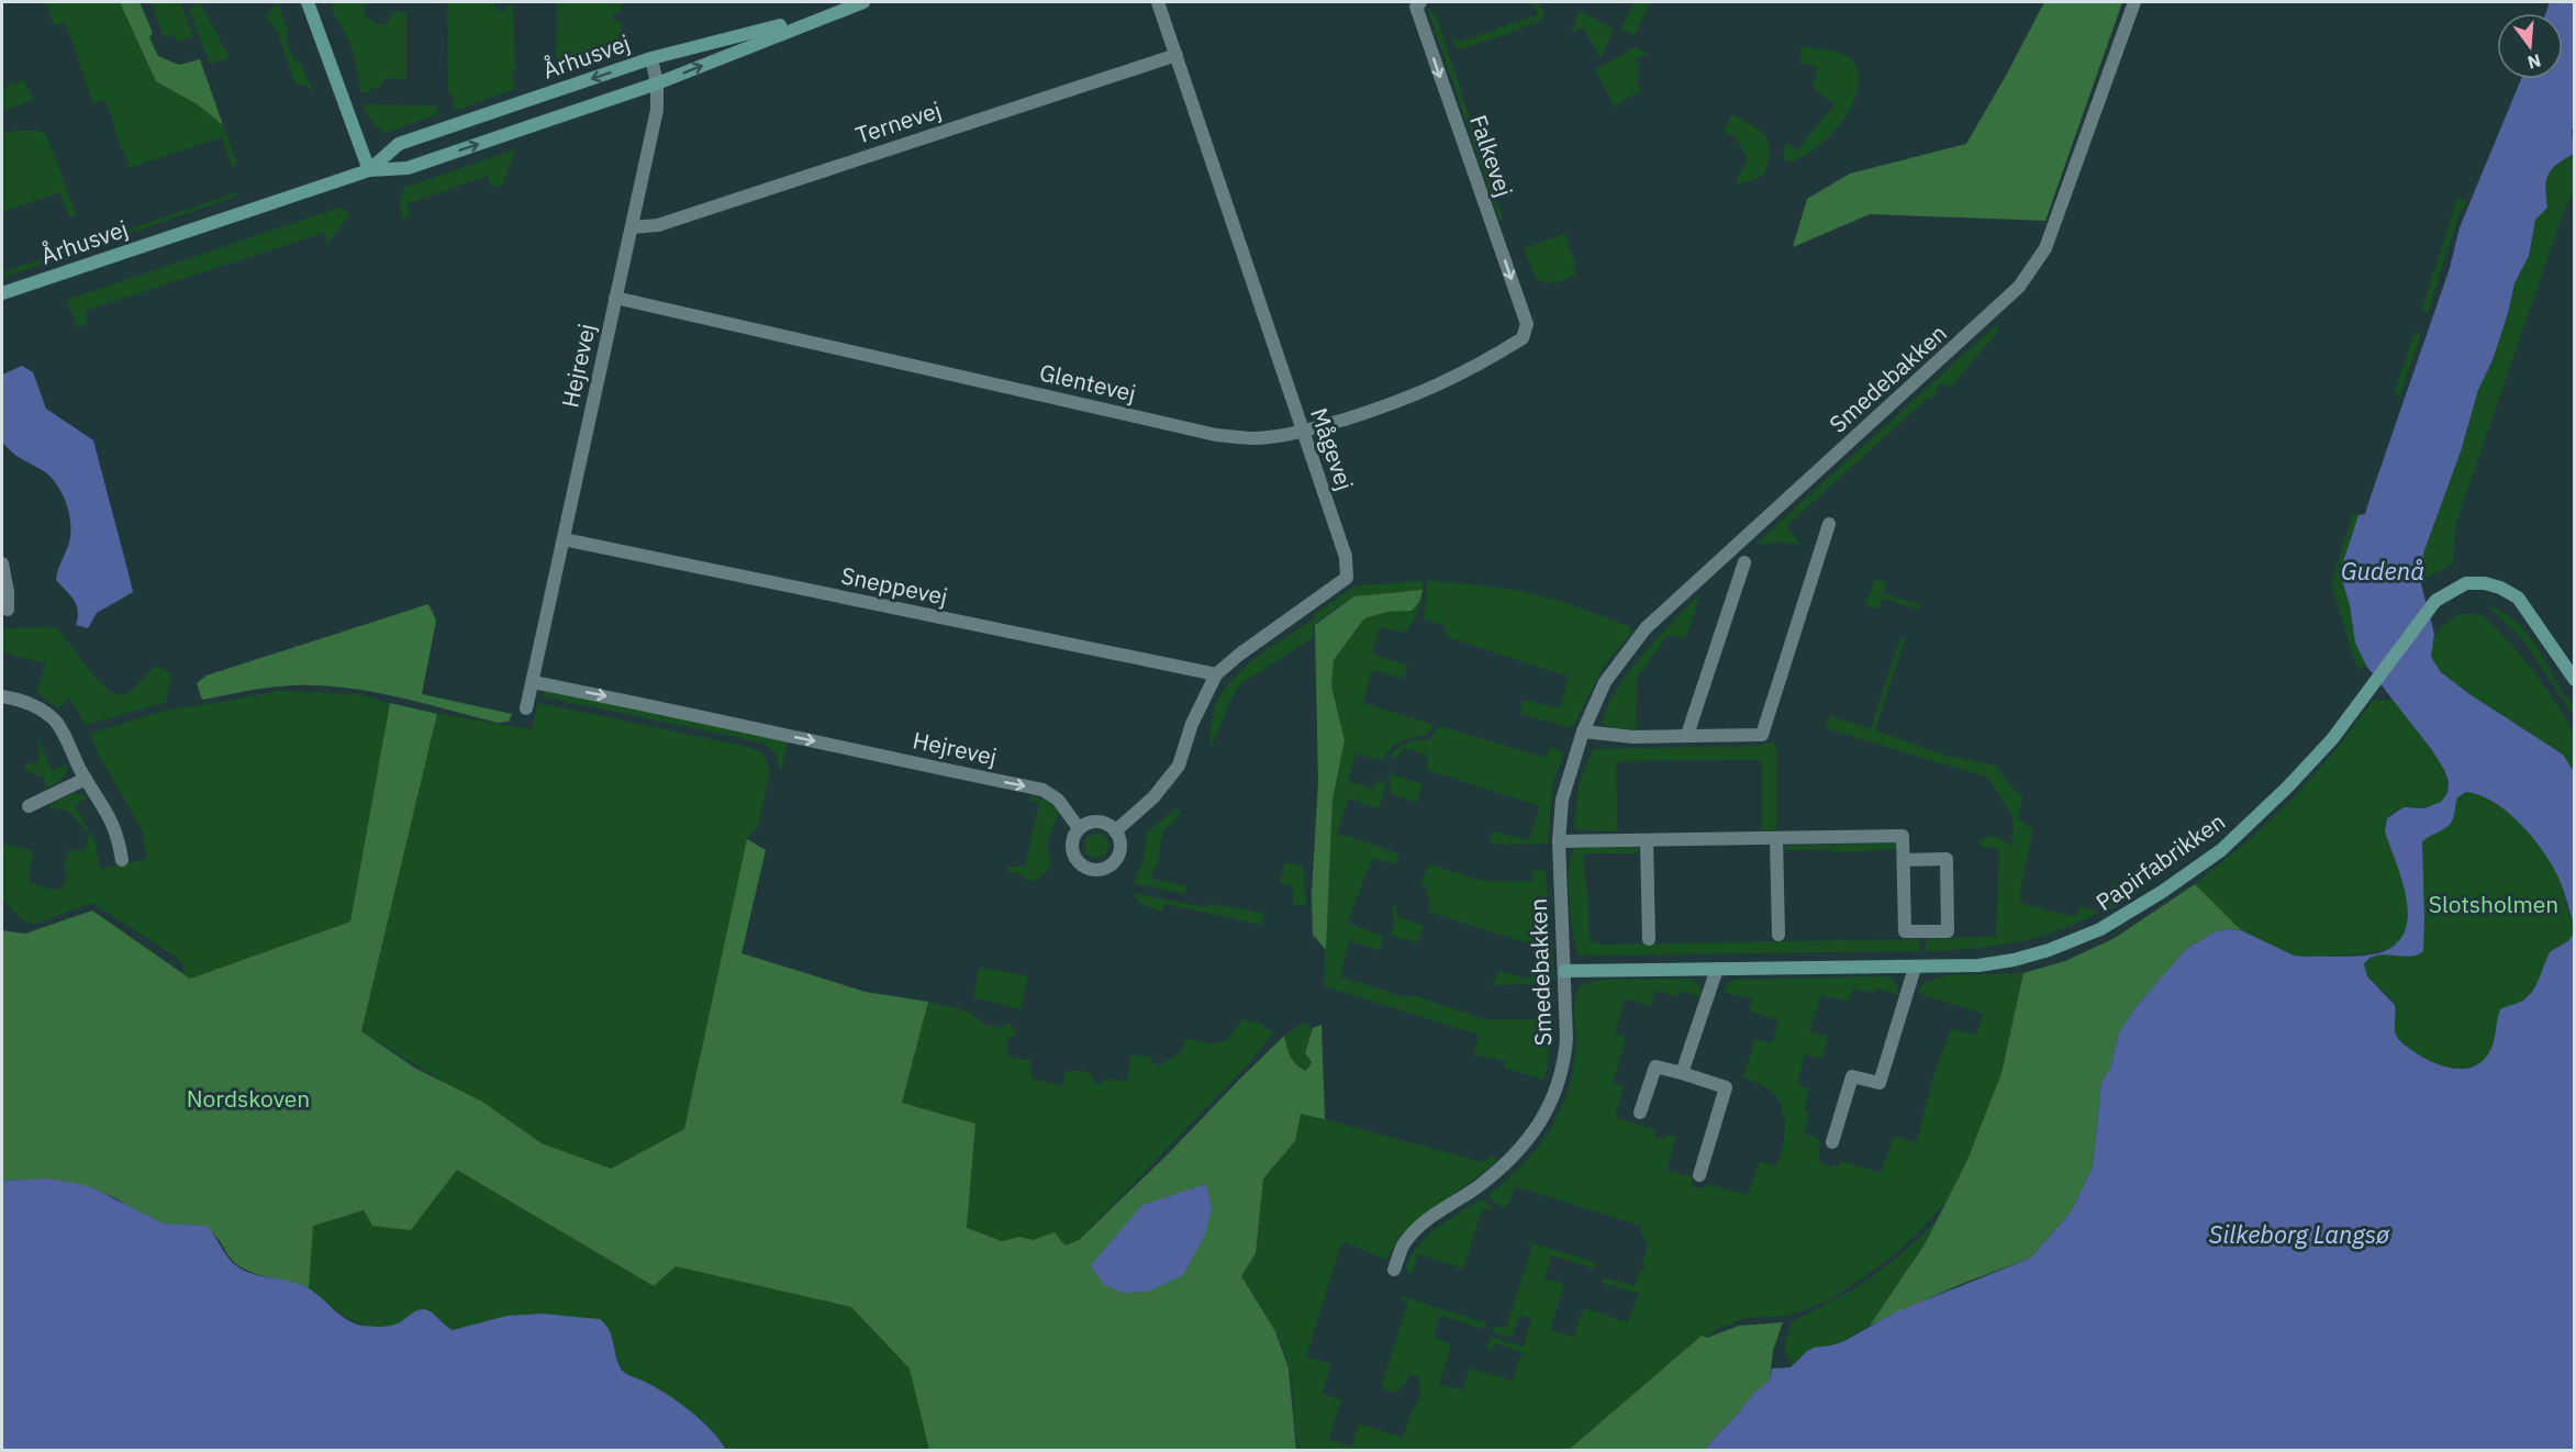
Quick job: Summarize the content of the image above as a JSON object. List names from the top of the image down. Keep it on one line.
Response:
{"streets":{"street":["Århusvej","Ternevej","Falkevej","Hejrevej","Smedebakken","Glentevej","Mågevej","Sneppevej","Papirfabrikken"]},"crossings":[["Århusvej","Hejrevej"],["Ternevej","Hejrevej"],["Ternevej","Mågevej"],["Falkevej","Glentevej"],["Hejrevej","Glentevej"],["Hejrevej","Mågevej"],["Hejrevej","Sneppevej"],["Smedebakken","Papirfabrikken"],["Glentevej","Mågevej"],["Mågevej","Sneppevej"]],"one_way":["Falkevej","Hejrevej"],"water":["Gudenå","Silkeborg Langsø"],"parks":["Slotsholmen","Nordskoven"],"north":"bottom"}
